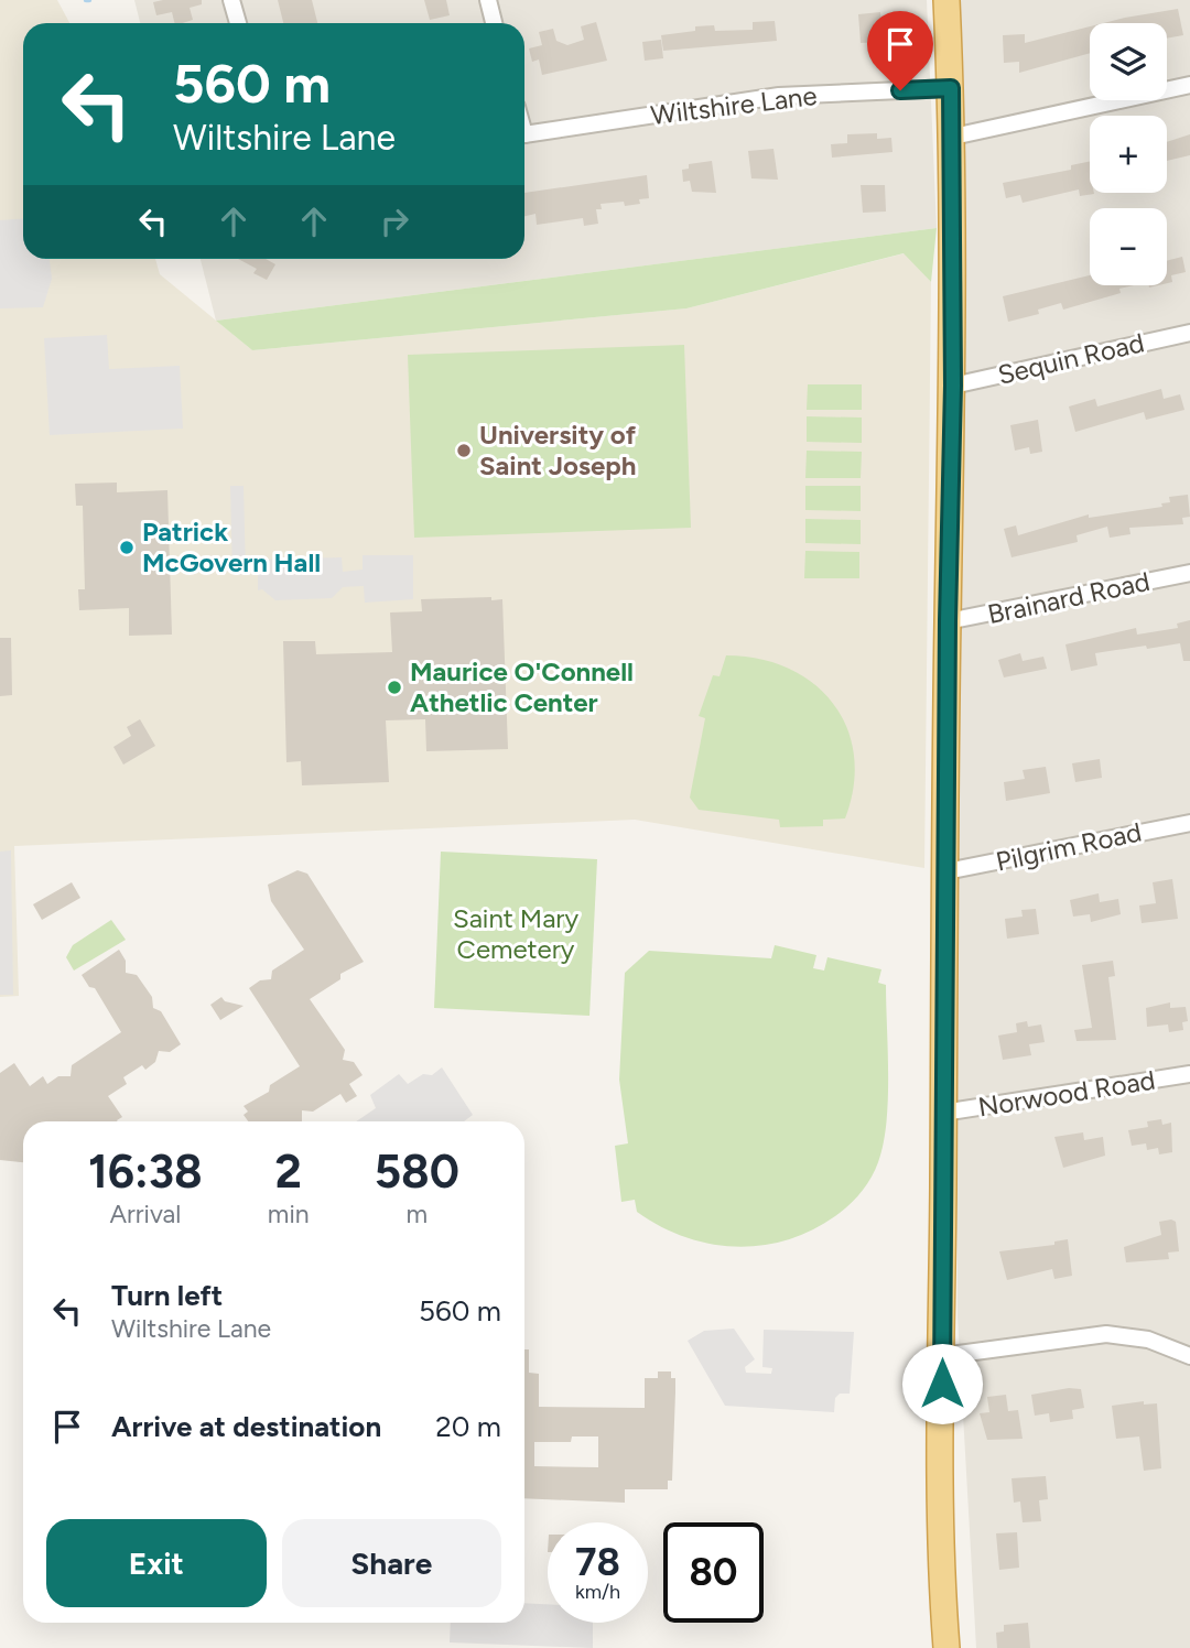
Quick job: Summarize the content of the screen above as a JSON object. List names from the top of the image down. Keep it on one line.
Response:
{"streets":{"street":["Wiltshire Lane","Sequin Road","Brainard Road","Pilgrim Road","Norwood Road"]},"parks":["Saint Mary Cemetery"],"places":["University of Saint Joseph","Patrick McGovern Hall","Maurice O'Connell Athetlic Center"],"page":{"map_buttons":["+","−"],"turn":["560 m","Wiltshire Lane"],"eta":["16:38","Arrival","2","min","580","m"],"list":[{"name":"Turn left","note":"Wiltshire Lane","value":"560 m"},{"name":"Arrive at destination","value":"20 m"}],"buttons":["Exit","Share"],"speed":"78 km/h","limit":"80"}}
